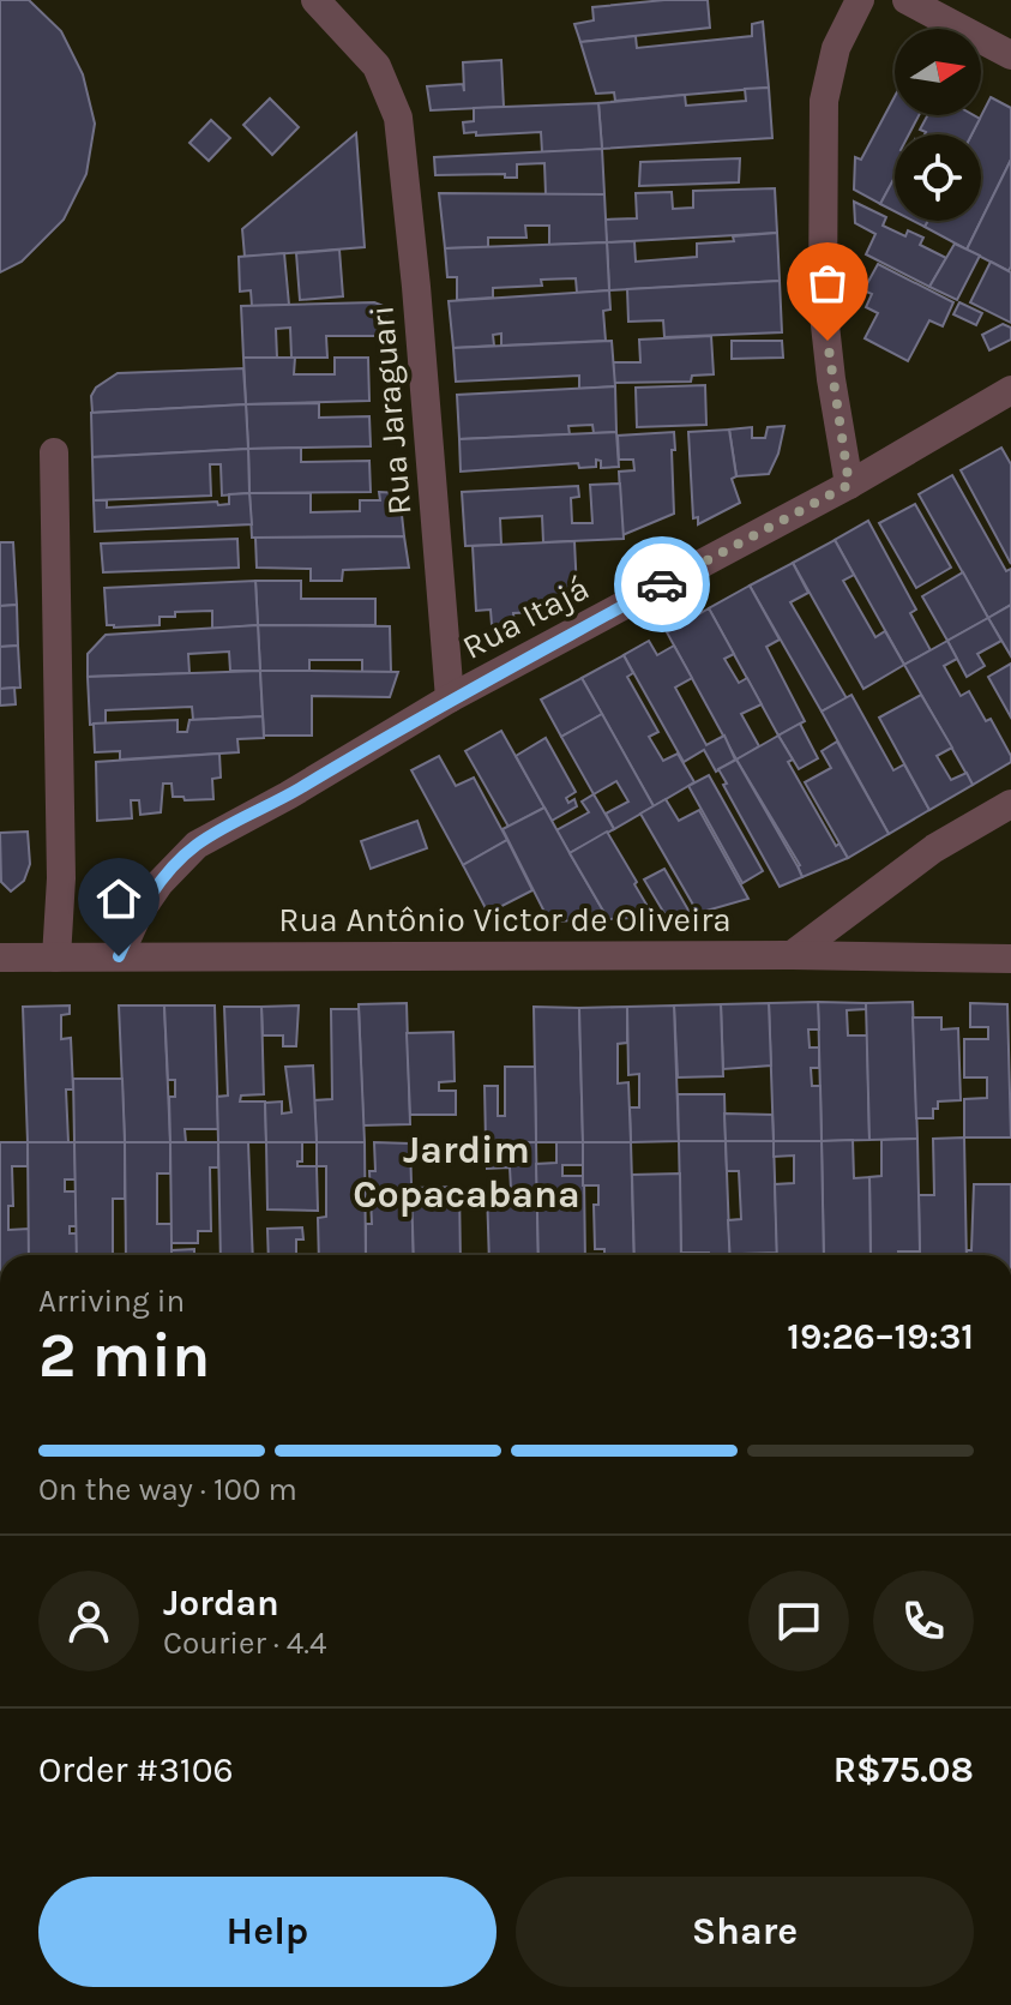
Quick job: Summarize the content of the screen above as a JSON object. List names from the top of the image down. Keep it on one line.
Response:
{"streets":{"street":["Rua Jaraguari","Rua Itajá","Rua Antônio Victor de Oliveira"]},"crossings":[["Rua Jaraguari","Rua Itajá"],["Rua Itajá","Rua Antônio Victor de Oliveira"]],"districts":["Jardim Copacabana"],"north":"right","page":{"heading":["2 min","Arriving in","19:26–19:31"],"panel":["Jordan","Courier · 4.4","Order #3106","R$75.08"],"bar":"On the way · 100 m","buttons":["Help","Share"]}}
